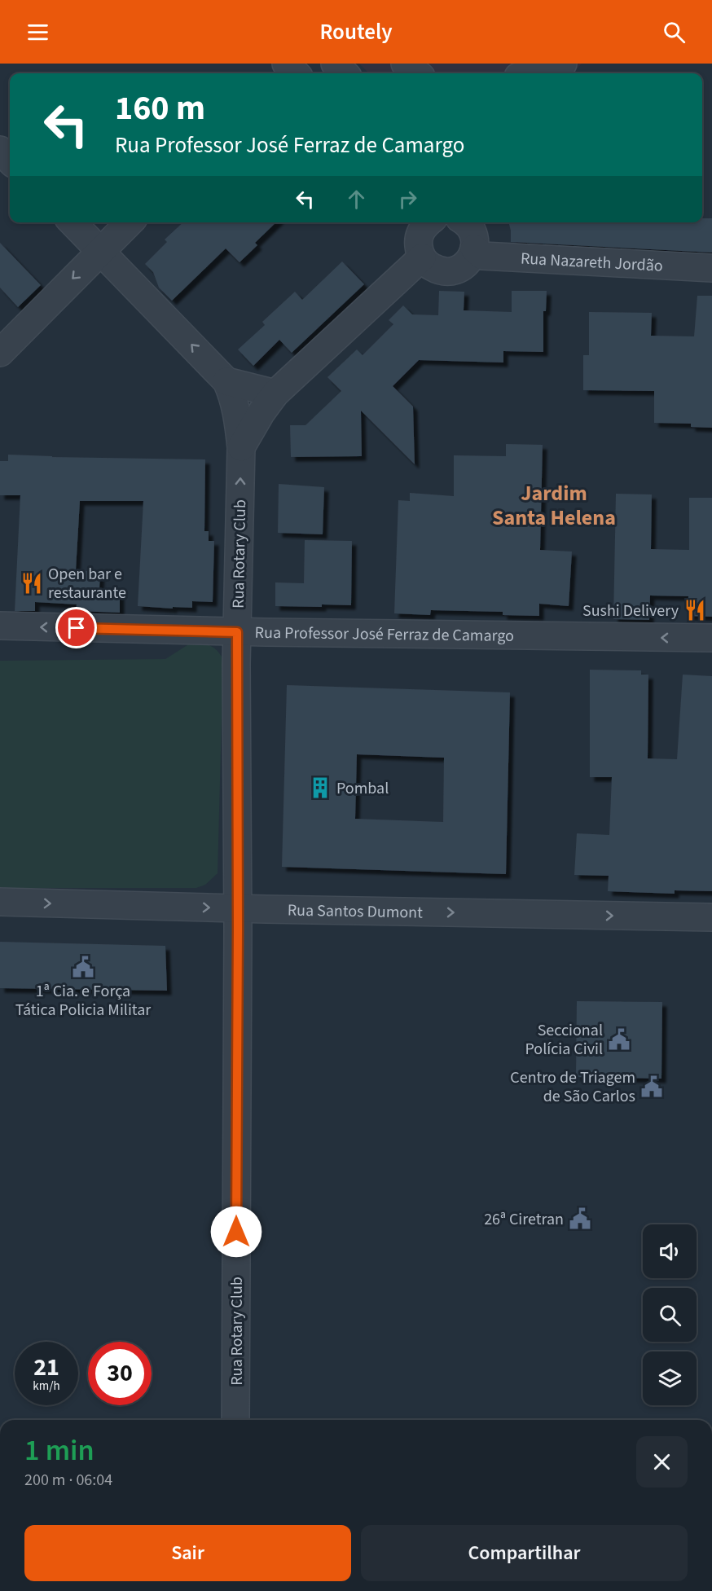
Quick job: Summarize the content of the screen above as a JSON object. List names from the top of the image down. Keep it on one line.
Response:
{"streets":{"street":["Rua Nazareth Jordão","Rua Rotary Club","Rua Professor José Ferraz de Camargo","Rua Santos Dumont"]},"crossings":[["Rua Rotary Club","Rua Professor José Ferraz de Camargo"],["Rua Rotary Club","Rua Santos Dumont"]],"one_way":["Rua Professor José Ferraz de Camargo","Rua Santos Dumont"],"districts":["Jardim Santa Helena"],"places":{"restaurant":["Open bar e restaurante","Sushi Delivery"],"building":["Pombal"],"public building":["1ª Cia. e Força Tática Policia Militar","Seccional Polícia Civil","Centro de Triagem de São Carlos","26ª Ciretran"]},"page":{"header":"Routely","turn":["160 m","Rua Professor José Ferraz de Camargo"],"speed":"21 km/h","limit":"30","heading":["1 min","200 m · 06:04"],"buttons":["Sair","Compartilhar"]}}
